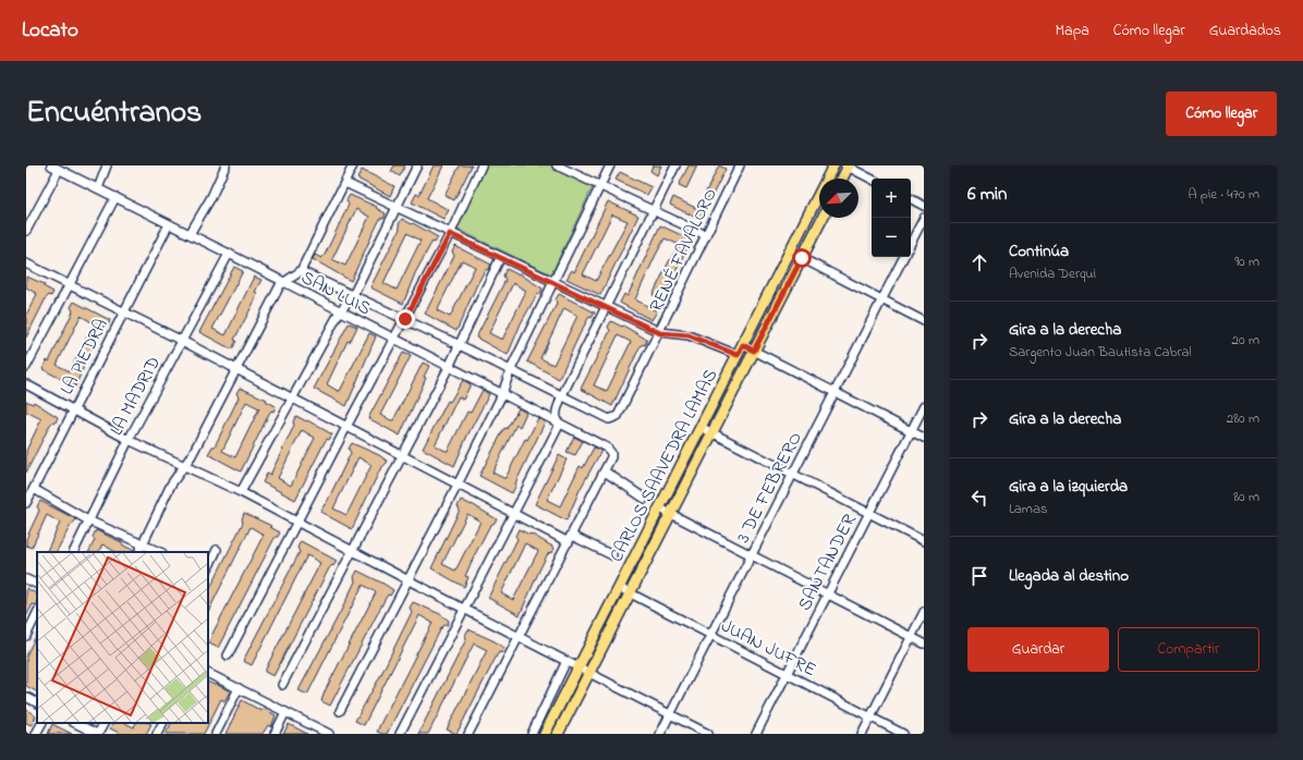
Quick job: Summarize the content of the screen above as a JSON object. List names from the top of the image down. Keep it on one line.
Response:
{"streets":{"main road":["CARLOS SAAVEDRA LAMAS"],"street":["RENÉ FAVALORO","SAN LUIS","LA PIEDRA","LA MADRID","3 DE FEBRERO","SANTANDER","JUAN JUFRE"]},"crossings":[["SAN LUIS","LA PIEDRA"],["SAN LUIS","LA MADRID"],["CARLOS SAAVEDRA LAMAS","JUAN JUFRE"],["3 DE FEBRERO","JUAN JUFRE"],["SANTANDER","JUAN JUFRE"]],"north":"bottom left","page":{"header":"Locato","nav":["Mapa","Cómo llegar","Guardados"],"title":"Encuéntranos","buttons":["Cómo llegar",["Guardar","Compartir"]],"heading":["6 min","A pie · 470 m"],"map_buttons":["+","−"],"list":[["Continúa","Avenida Derqui","90 m"],["Gira a la derecha","Sargento Juan Bautista Cabral","20 m"],["Gira a la derecha","280 m"],["Gira a la izquierda","Lamas","80 m"],"Llegada al destino"]}}
